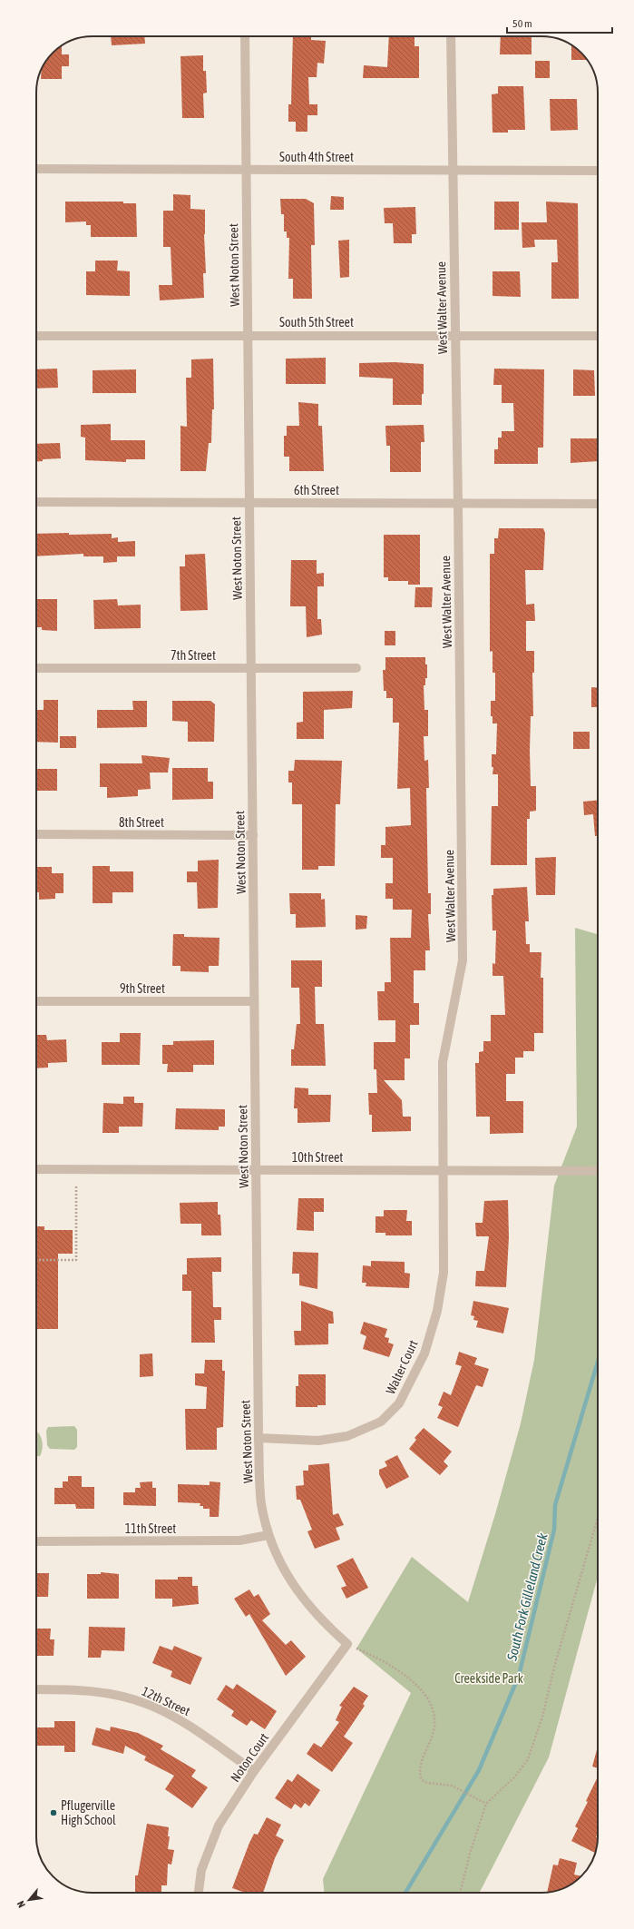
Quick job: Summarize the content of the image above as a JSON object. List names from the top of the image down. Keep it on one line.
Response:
{"streets":{"street":["South 4th Street","West Noton Street","West Walter Avenue","South 5th Street","6th Street","7th Street","8th Street","9th Street","10th Street","Walter Court","11th Street","12th Street","Noton Court"]},"crossings":[["South 4th Street","West Noton Street"],["South 4th Street","West Walter Avenue"],["West Noton Street","South 5th Street"],["West Noton Street","6th Street"],["West Noton Street","7th Street"],["West Noton Street","8th Street"],["West Noton Street","9th Street"],["West Noton Street","10th Street"],["West Noton Street","Walter Court"],["West Noton Street","11th Street"],["West Noton Street","Noton Court"],["West Walter Avenue","South 5th Street"],["West Walter Avenue","6th Street"],["West Walter Avenue","10th Street"],["West Walter Avenue","Walter Court"],["10th Street","Walter Court"],["12th Street","Noton Court"]],"water":["South Fork Gilleland Creek"],"parks":["Creekside Park"],"places":["Pflugerville High School"],"scale_bar":"50 m","north":"bottom left"}
